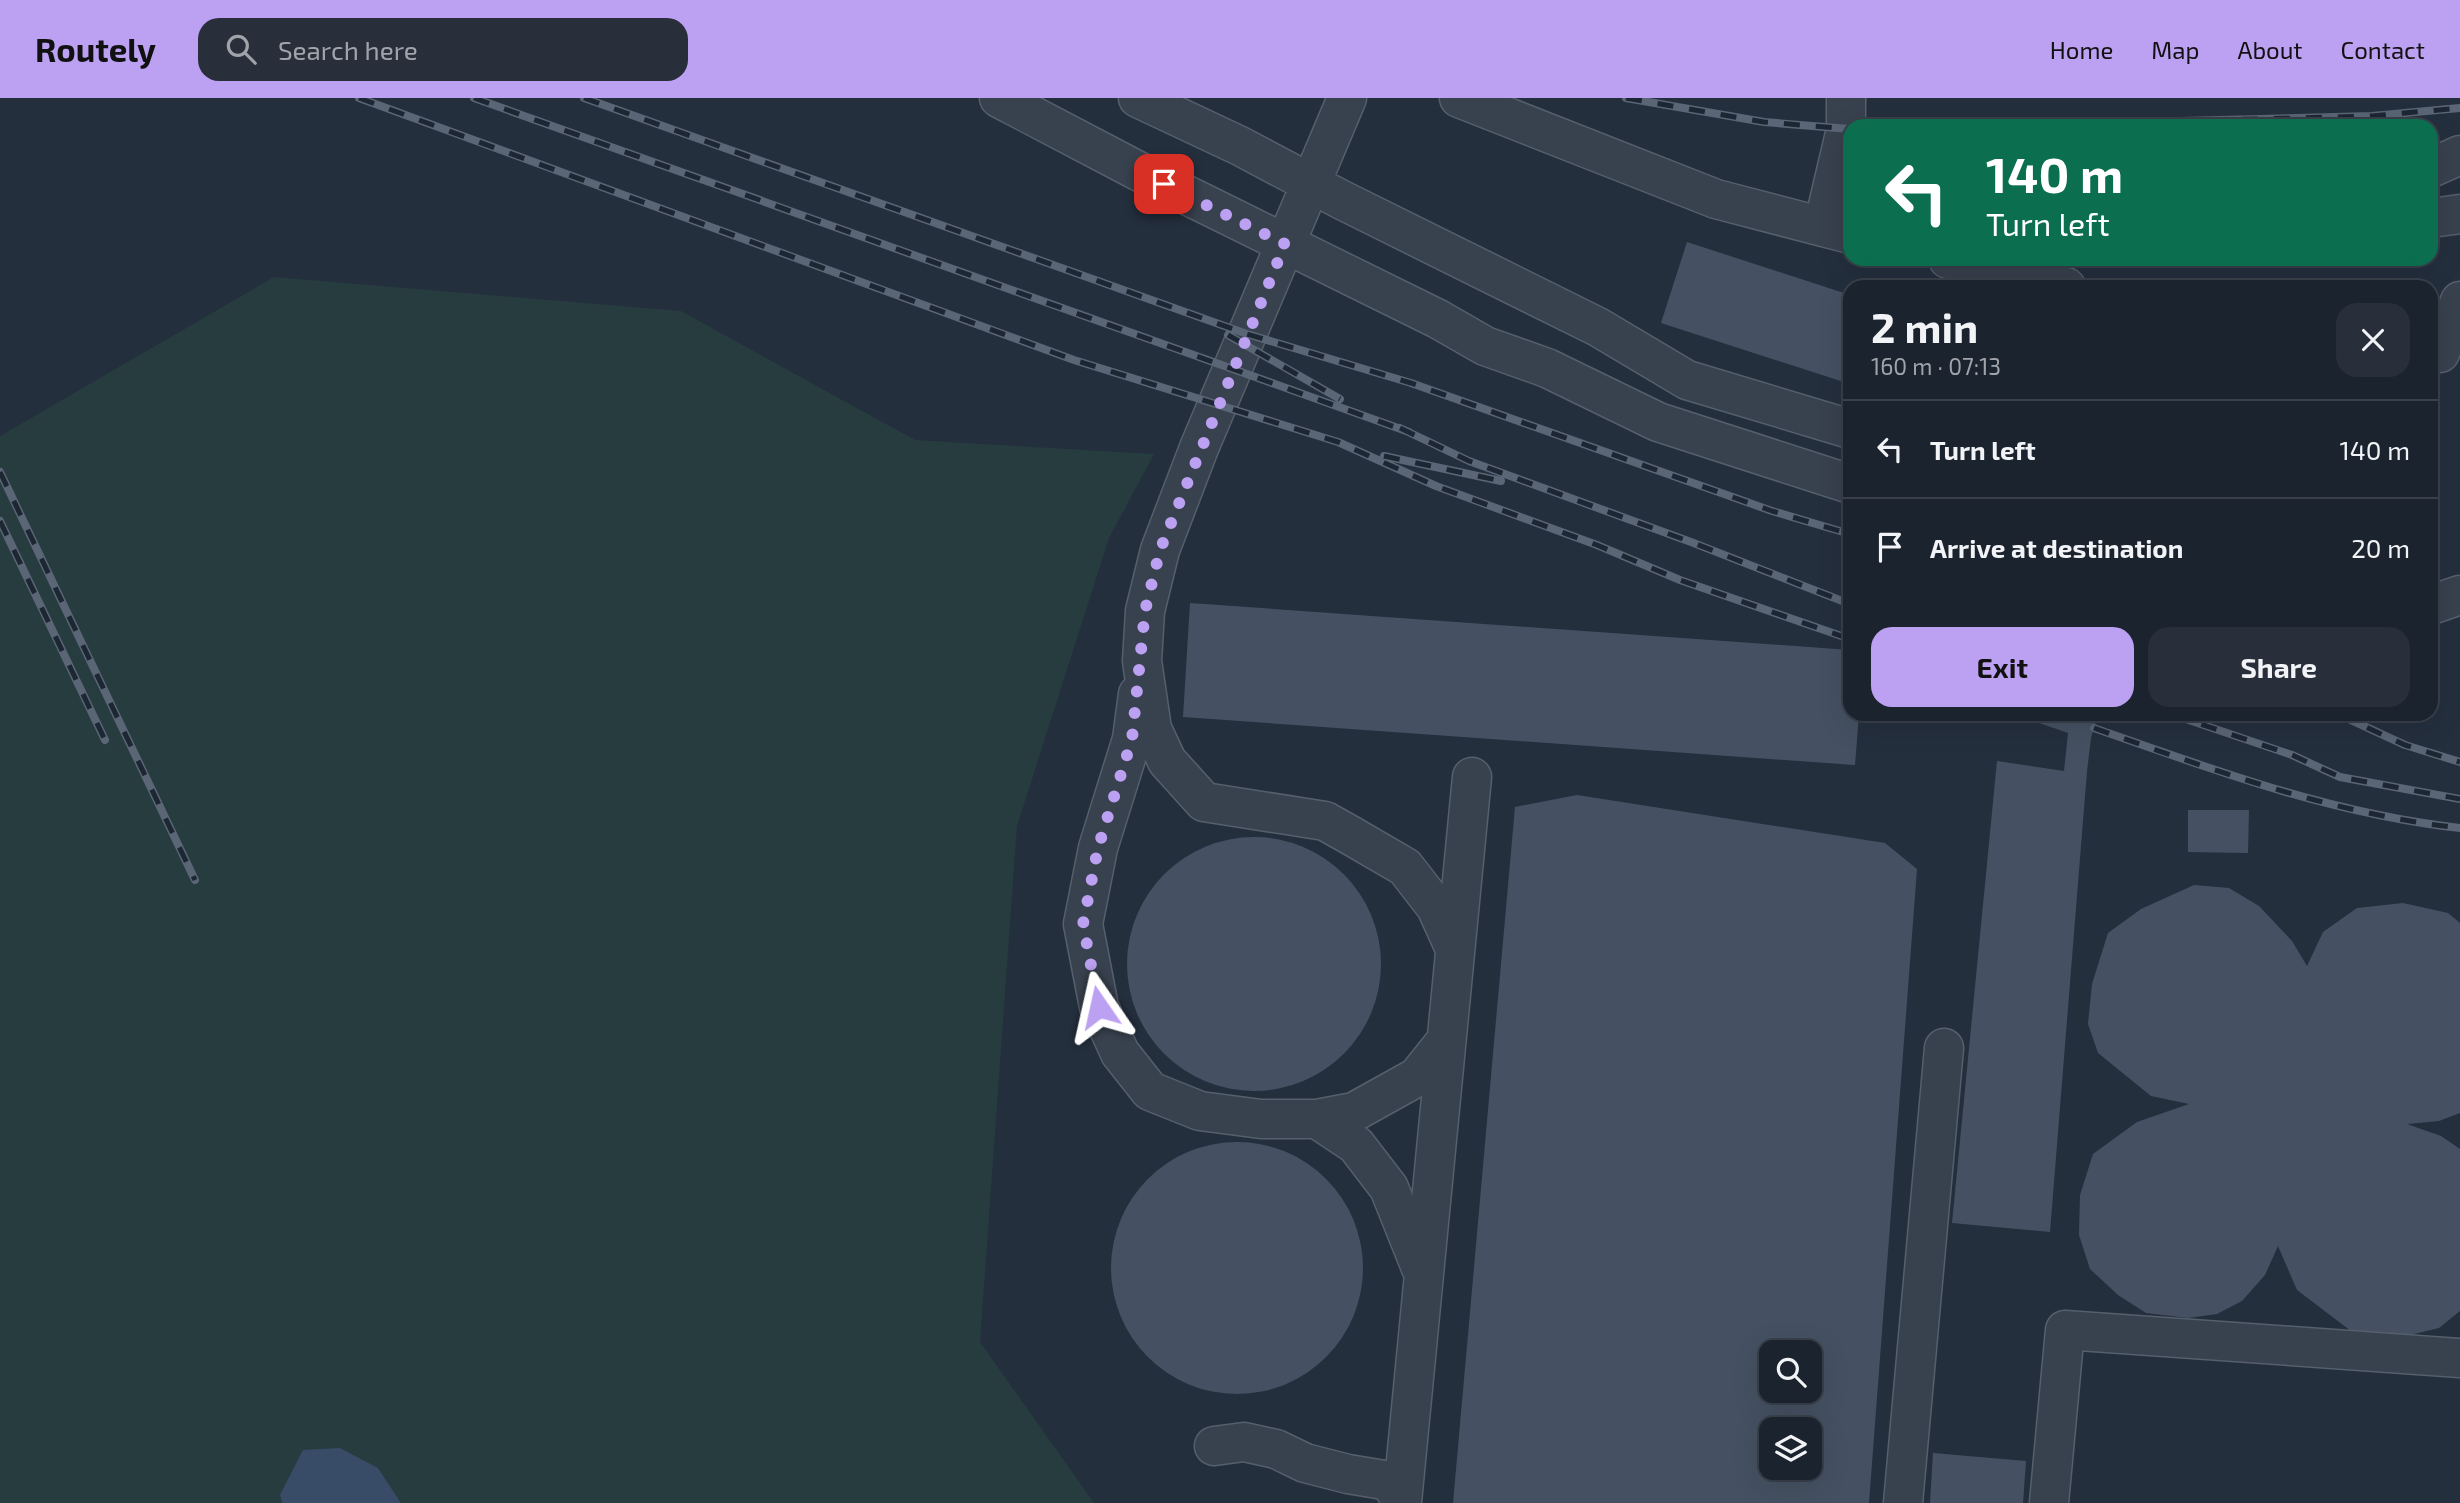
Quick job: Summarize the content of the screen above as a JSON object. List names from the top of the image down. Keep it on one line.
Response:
{"page":{"header":"Routely","search":"Search here","nav":["Home","Map","About","Contact"],"turn":["140 m","Turn left"],"heading":["2 min","160 m · 07:13"],"list":[{"name":"Turn left","value":"140 m"},{"name":"Arrive at destination","value":"20 m"}],"buttons":["Exit","Share"]}}
